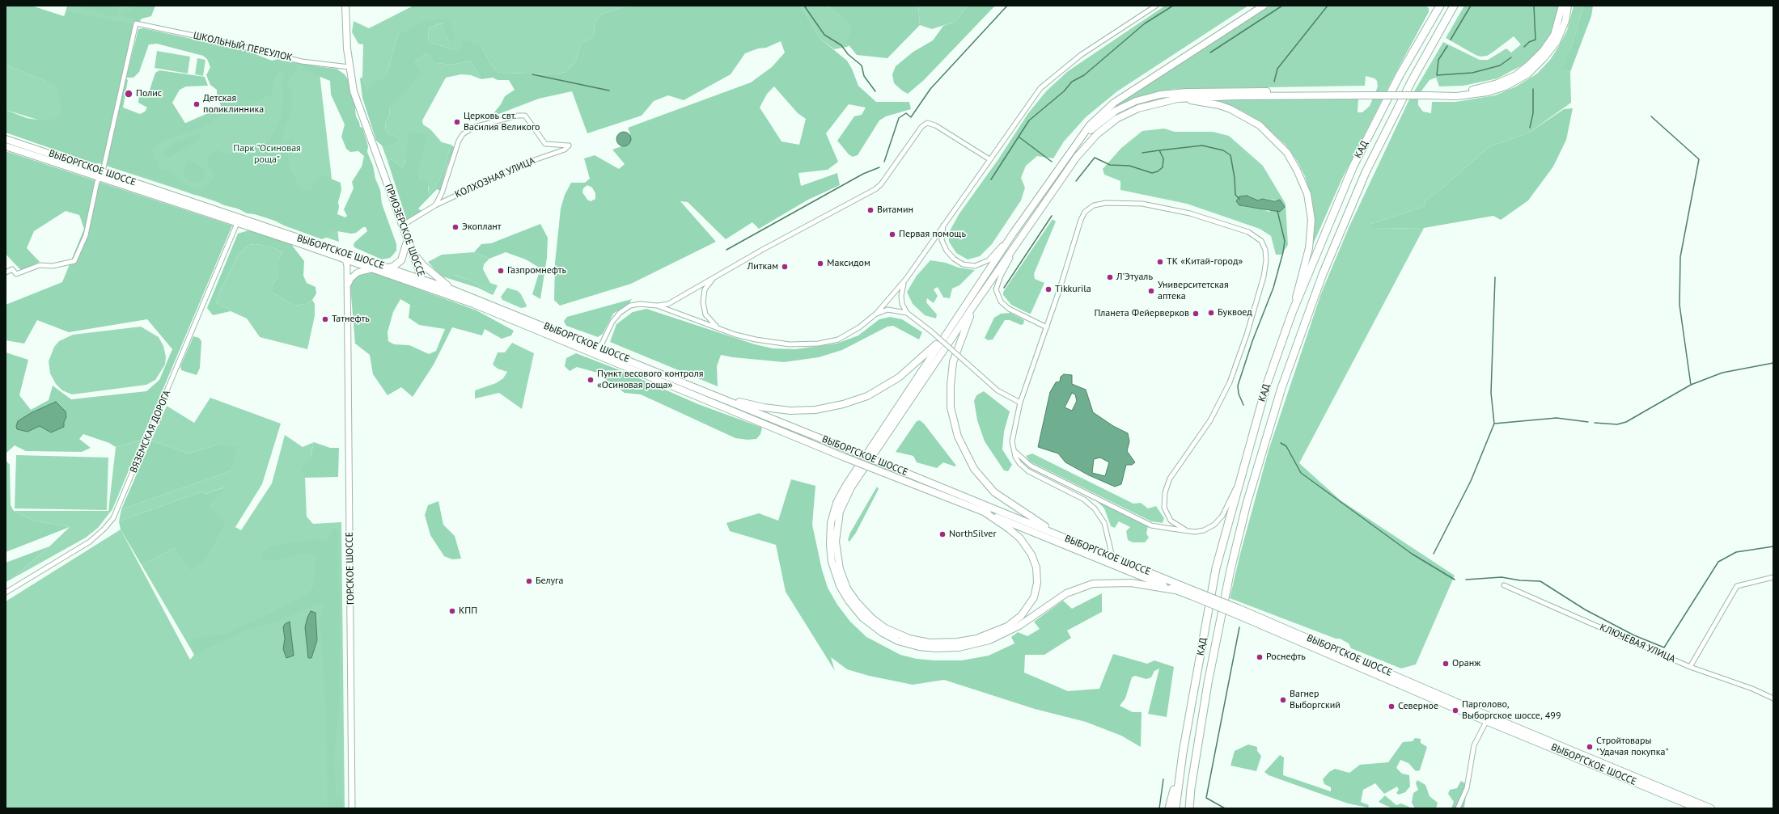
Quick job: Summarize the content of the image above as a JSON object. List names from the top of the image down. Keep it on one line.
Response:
{"streets":{"highway":["КАД"],"main road":["ВЫБОРГСКОЕ ШОССЕ","ПРИОЗЕРСКОЕ ШОССЕ","ГОРСКОЕ ШОССЕ"],"street":["ШКОЛЬНЫЙ ПЕРЕУЛОК","КОЛХОЗНАЯ УЛИЦА","ВЯЗЕМСКАЯ ДОРОГА","КЛЮЧЕВАЯ УЛИЦА"]},"crossings":[["ШКОЛЬНЫЙ ПЕРЕУЛОК","ВЫБОРГСКОЕ ШОССЕ"],["ШКОЛЬНЫЙ ПЕРЕУЛОК","ПРИОЗЕРСКОЕ ШОССЕ"],["ВЫБОРГСКОЕ ШОССЕ","ПРИОЗЕРСКОЕ ШОССЕ"],["ВЫБОРГСКОЕ ШОССЕ","ВЯЗЕМСКАЯ ДОРОГА"],["ВЫБОРГСКОЕ ШОССЕ","ГОРСКОЕ ШОССЕ"],["КОЛХОЗНАЯ УЛИЦА","ПРИОЗЕРСКОЕ ШОССЕ"]],"parks":["Парк \"Осиновая роща\""],"places":["Полис","Детская поликлинника","Церковь свт. Василия Великого","Витамин","Экоплант","Первая помощь","ТК «Китай-город»","Максидом","Литкам","Газпромнефть","Л'Этуаль","Tikkurila","Университетская аптека","Буквоед","Планета Фейерверков","Татнефть","Пункт весового контроля «Осиновая роща»","NorthSilver","Белуга","КПП","Роснефть","Оранж","Вагнер Выборгский","Северное","Парголово, Выборгское шоссе, 499","Cтройтовары \"Удачая покупка\""]}
